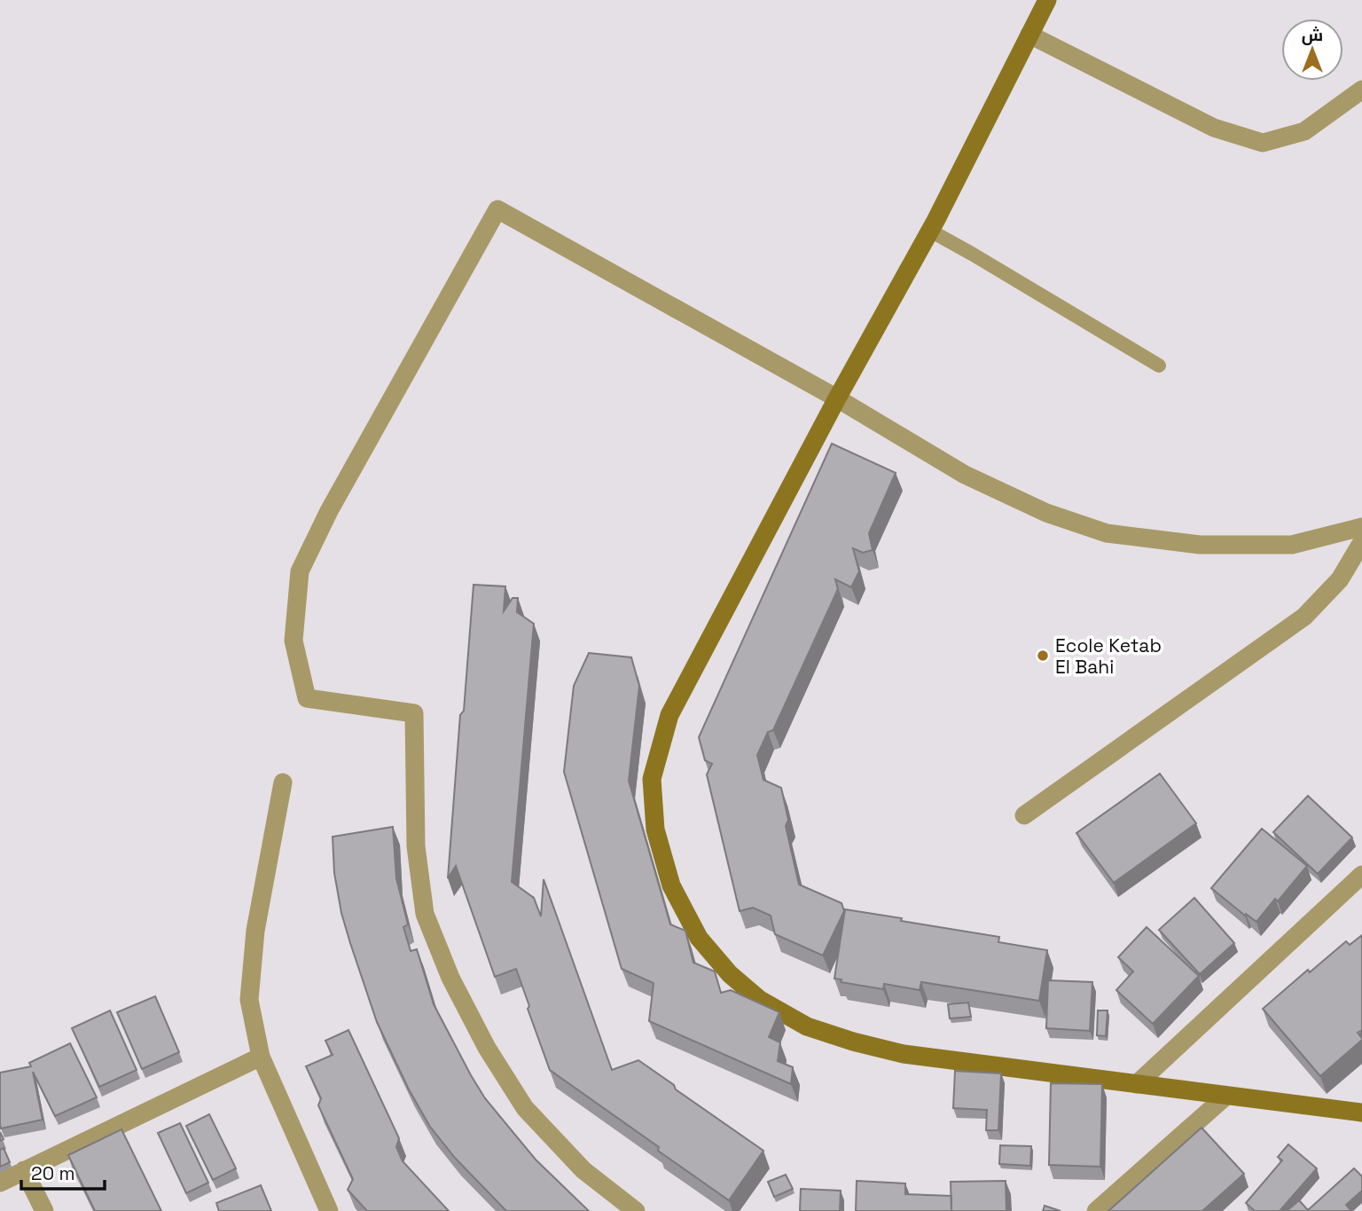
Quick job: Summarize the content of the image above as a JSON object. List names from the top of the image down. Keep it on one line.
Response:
{"places":["Ecole Ketab El Bahi"],"scale_bar":"20 m","north":"top"}
